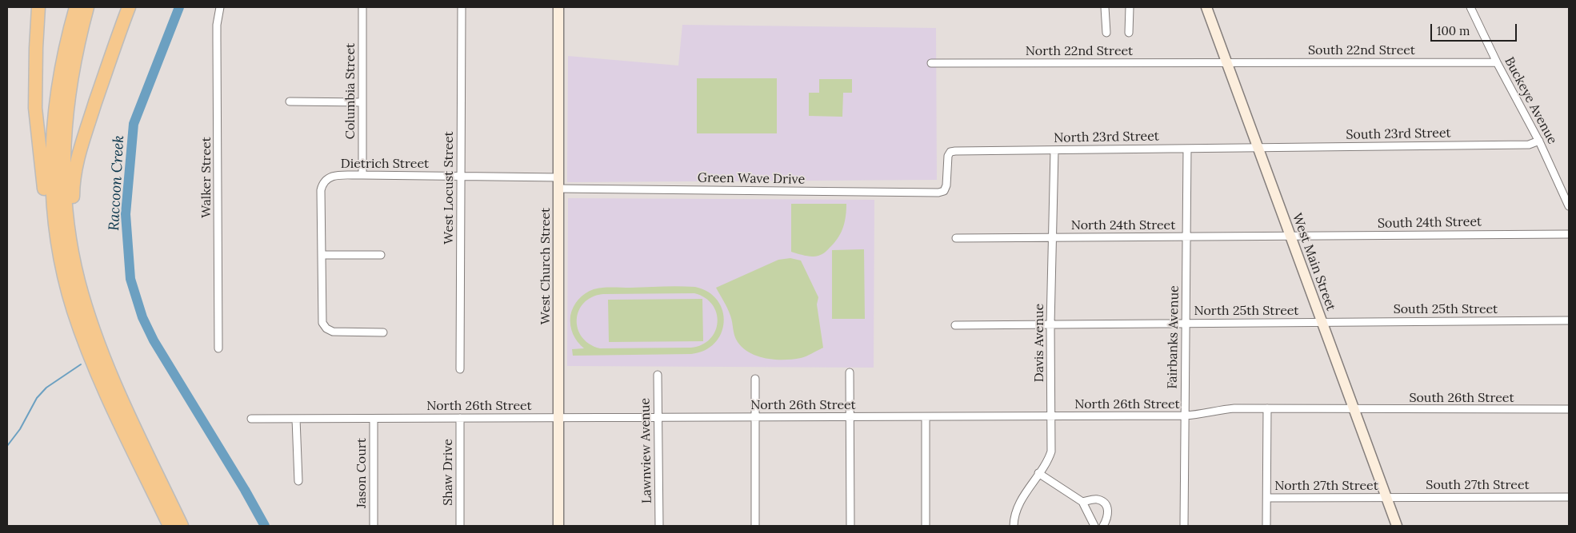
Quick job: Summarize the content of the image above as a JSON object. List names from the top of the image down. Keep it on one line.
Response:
{"streets":{"main road":["West Main Street","West Church Street"],"street":["South 22nd Street","North 22nd Street","Columbia Street","Buckeye Avenue","South 23rd Street","North 23rd Street","Dietrich Street","Walker Street","Green Wave Drive","West Locust Street","South 24th Street","North 24th Street","South 25th Street","North 25th Street","Fairbanks Avenue","Davis Avenue","South 26th Street","North 26th Street","Lawnview Avenue","Shaw Drive","Jason Court","South 27th Street","North 27th Street"]},"crossings":[["South 22nd Street","North 22nd Street"],["South 22nd Street","Buckeye Avenue"],["South 22nd Street","West Main Street"],["North 22nd Street","West Main Street"],["Columbia Street","Dietrich Street"],["Buckeye Avenue","South 23rd Street"],["South 23rd Street","North 23rd Street"],["South 23rd Street","West Main Street"],["North 23rd Street","Green Wave Drive"],["North 23rd Street","West Main Street"],["North 23rd Street","Fairbanks Avenue"],["North 23rd Street","Davis Avenue"],["Dietrich Street","West Locust Street"],["Dietrich Street","West Church Street"],["Green Wave Drive","West Church Street"],["South 24th Street","North 24th Street"],["South 24th Street","West Main Street"],["North 24th Street","West Main Street"],["North 24th Street","Fairbanks Avenue"],["North 24th Street","Davis Avenue"],["West Main Street","South 25th Street"],["West Main Street","North 25th Street"],["West Main Street","South 26th Street"],["West Main Street","North 26th Street"],["West Main Street","South 27th Street"],["West Main Street","North 27th Street"],["West Church Street","North 26th Street"],["South 25th Street","North 25th Street"],["North 25th Street","Fairbanks Avenue"],["North 25th Street","Davis Avenue"],["Fairbanks Avenue","North 26th Street"],["Davis Avenue","North 26th Street"],["South 26th Street","North 26th Street"],["North 26th Street","Lawnview Avenue"],["North 26th Street","Shaw Drive"],["North 26th Street","Jason Court"],["South 27th Street","North 27th Street"]],"water":["Raccoon Creek"],"scale_bar":"100 m"}
